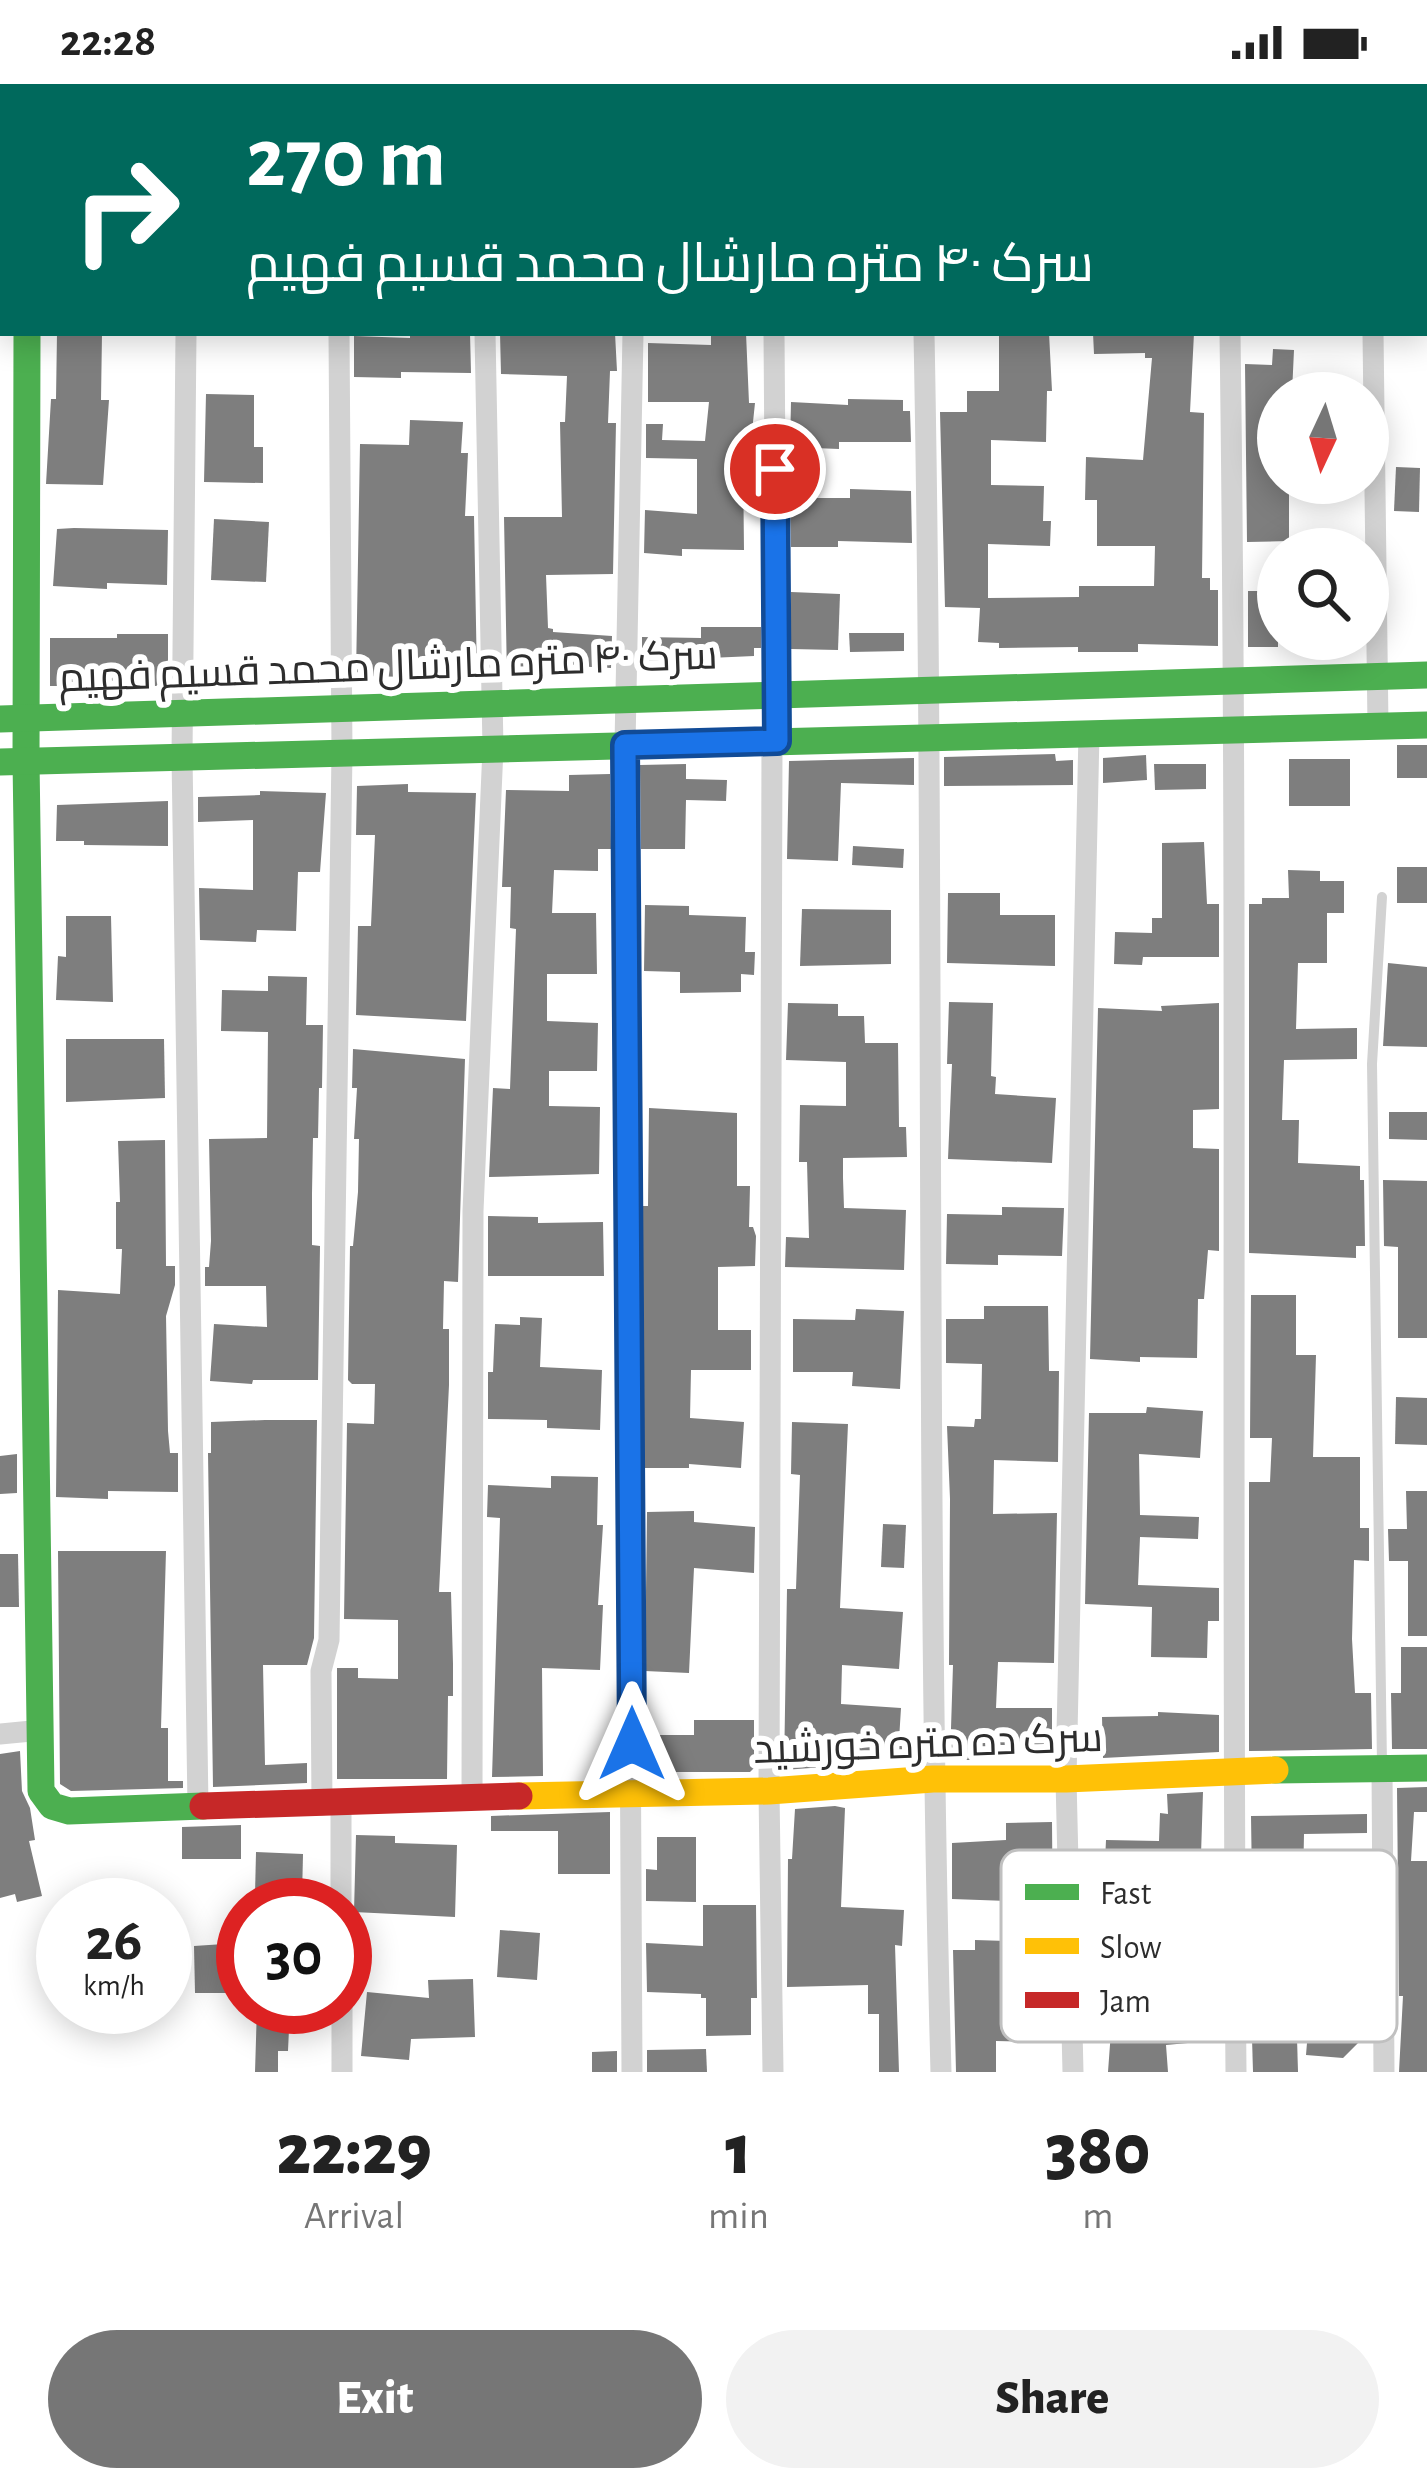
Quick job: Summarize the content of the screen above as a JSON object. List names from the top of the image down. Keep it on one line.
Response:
{"streets":{"street":["سرک ۴۰ متره مارشال محمد قسیم فهیم","سرک ده متره خورشید"]},"legend":["Fast","Slow","Jam"],"north":"bottom","page":{"status":"22:28","turn":["270 m","سرک ۴۰ متره مارشال محمد قسیم فهیم"],"speed":"26 km/h","limit":"30","eta":["22:29","Arrival","1","min","380","m"],"buttons":["Exit","Share"]}}
